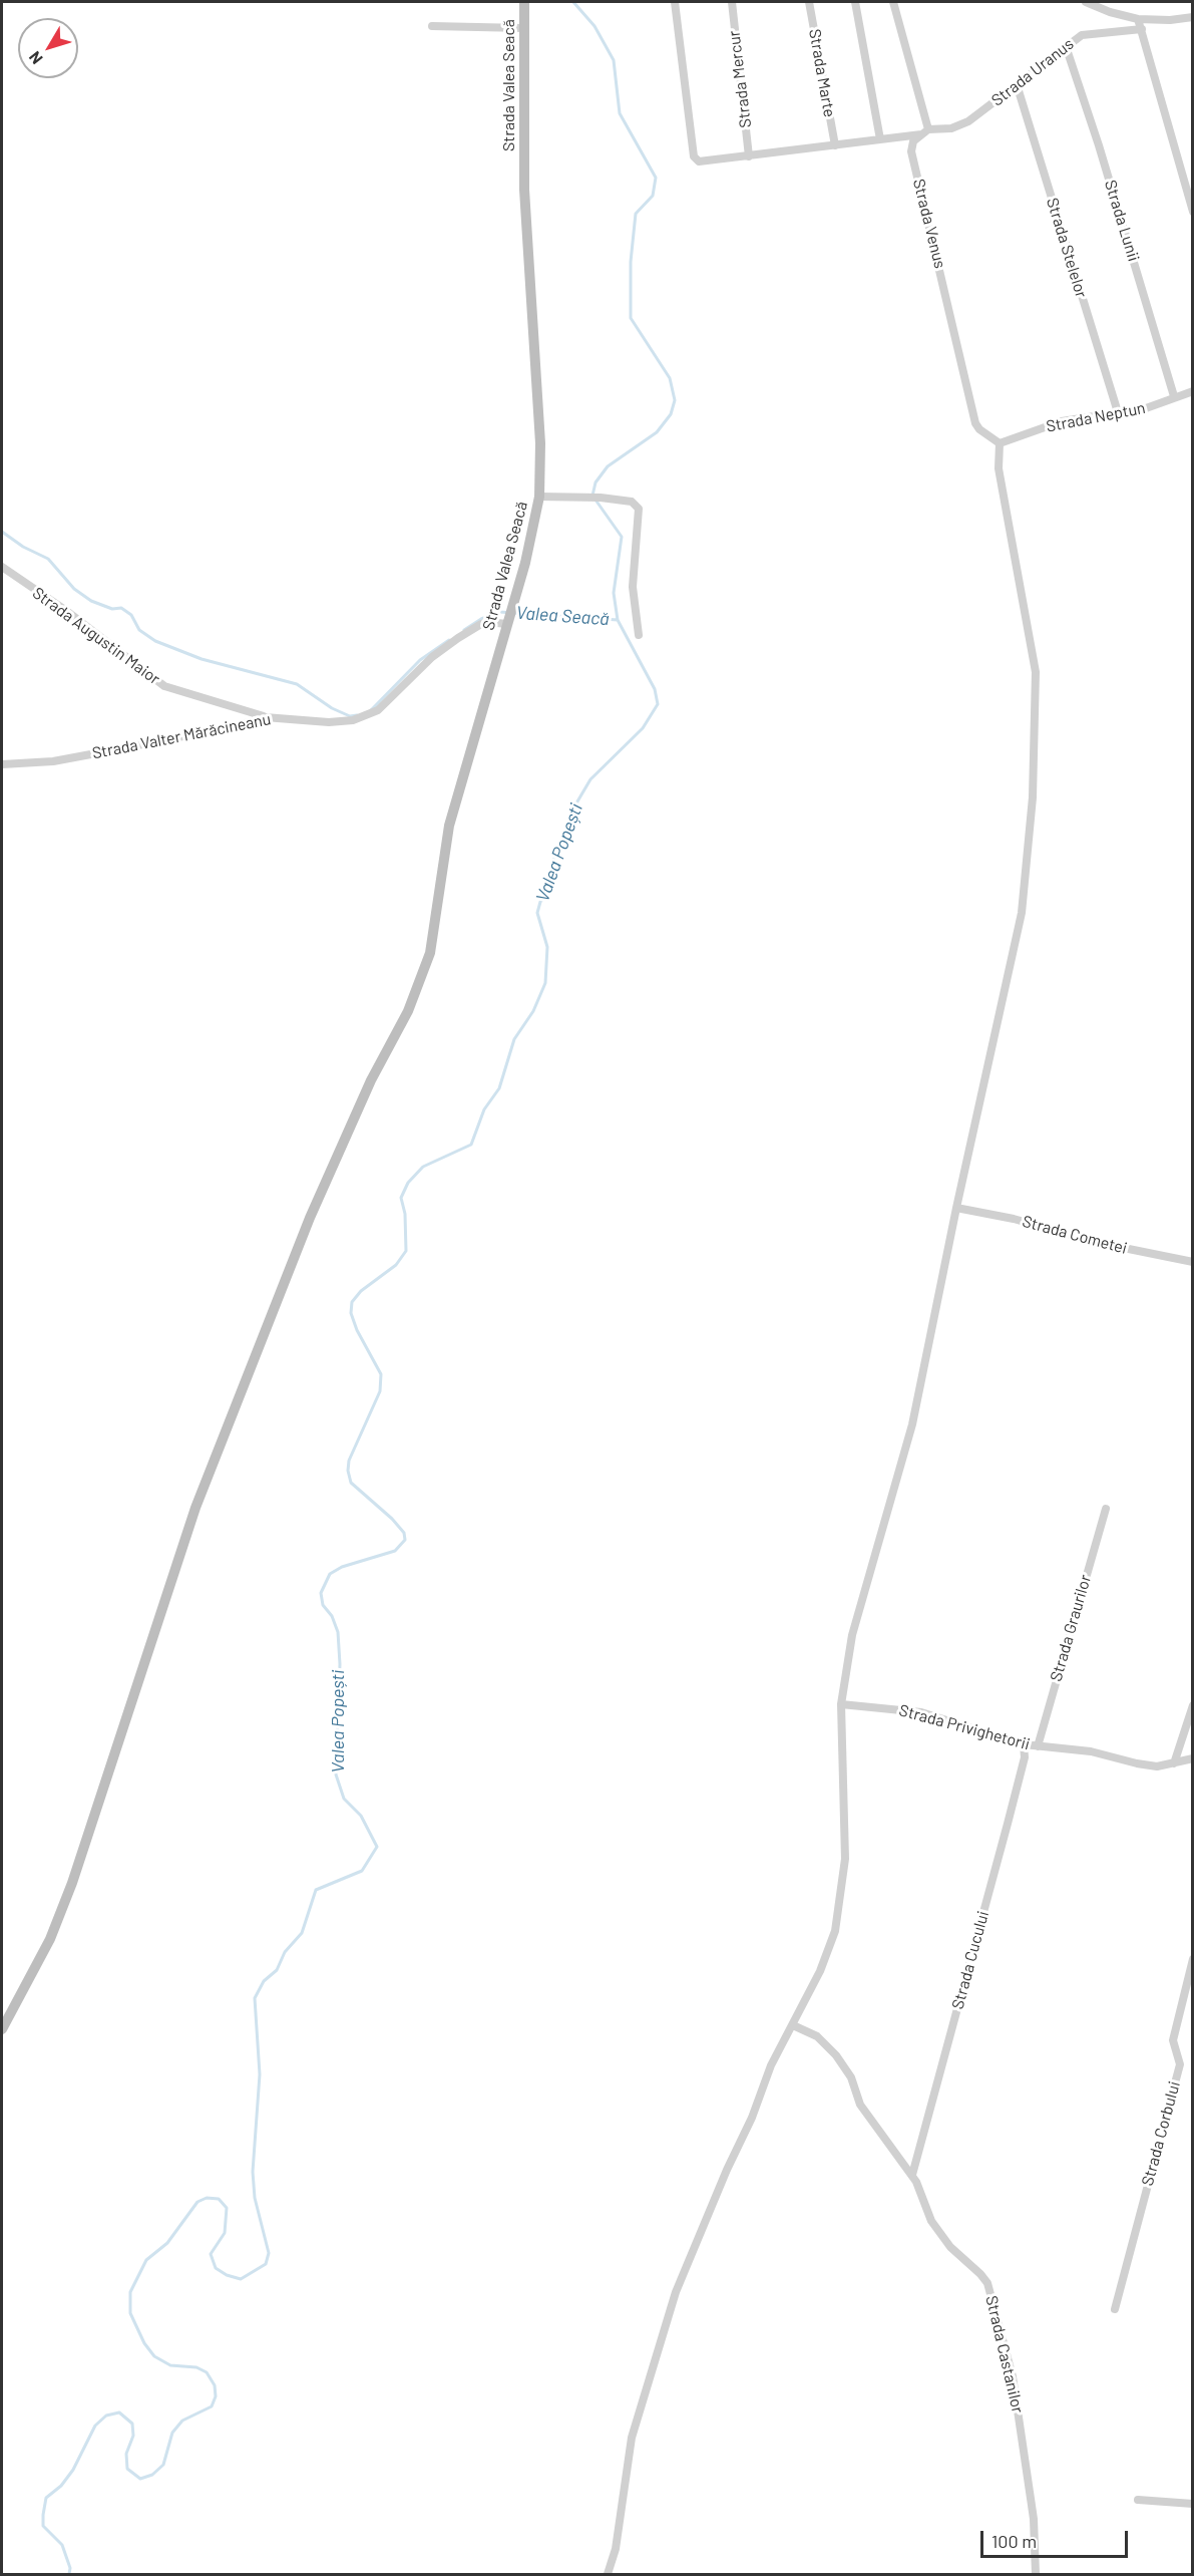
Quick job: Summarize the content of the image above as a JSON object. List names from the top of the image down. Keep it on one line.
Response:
{"streets":{"main road":["Strada Valea Seacă"],"street":["Strada Uranus","Strada Marte","Strada Mercur","Strada Lunii","Strada Venus","Strada Stelelor","Strada Neptun","Strada Augustin Maior","Strada Valter Mărăcineanu","Strada Cometei","Strada Graurilor","Strada Privighetorii","Strada Cucului","Strada Corbului","Strada Castanilor"]},"crossings":[["Strada Uranus","Strada Marte"],["Strada Uranus","Strada Mercur"],["Strada Uranus","Strada Lunii"],["Strada Uranus","Strada Venus"],["Strada Uranus","Strada Stelelor"],["Strada Valea Seacă","Strada Valter Mărăcineanu"],["Strada Lunii","Strada Neptun"],["Strada Venus","Strada Neptun"],["Strada Stelelor","Strada Neptun"],["Strada Augustin Maior","Strada Valter Mărăcineanu"],["Strada Graurilor","Strada Privighetorii"],["Strada Privighetorii","Strada Cucului"],["Strada Cucului","Strada Castanilor"]],"water":["Valea Seacă","Valea Popești"],"scale_bar":"100 m","north":"bottom left"}
